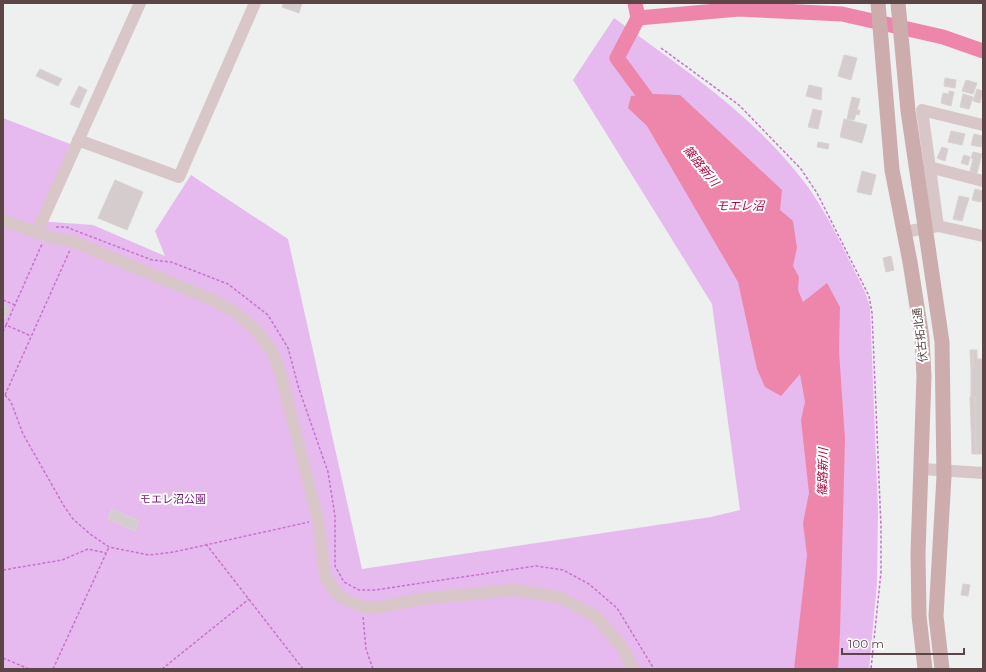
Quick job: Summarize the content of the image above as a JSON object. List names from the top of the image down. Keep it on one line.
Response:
{"streets":{"main road":["伏古拓北通"]},"water":["篠路新川","モエレ沼"],"parks":["モエレ沼公園"],"scale_bar":"100 m"}
